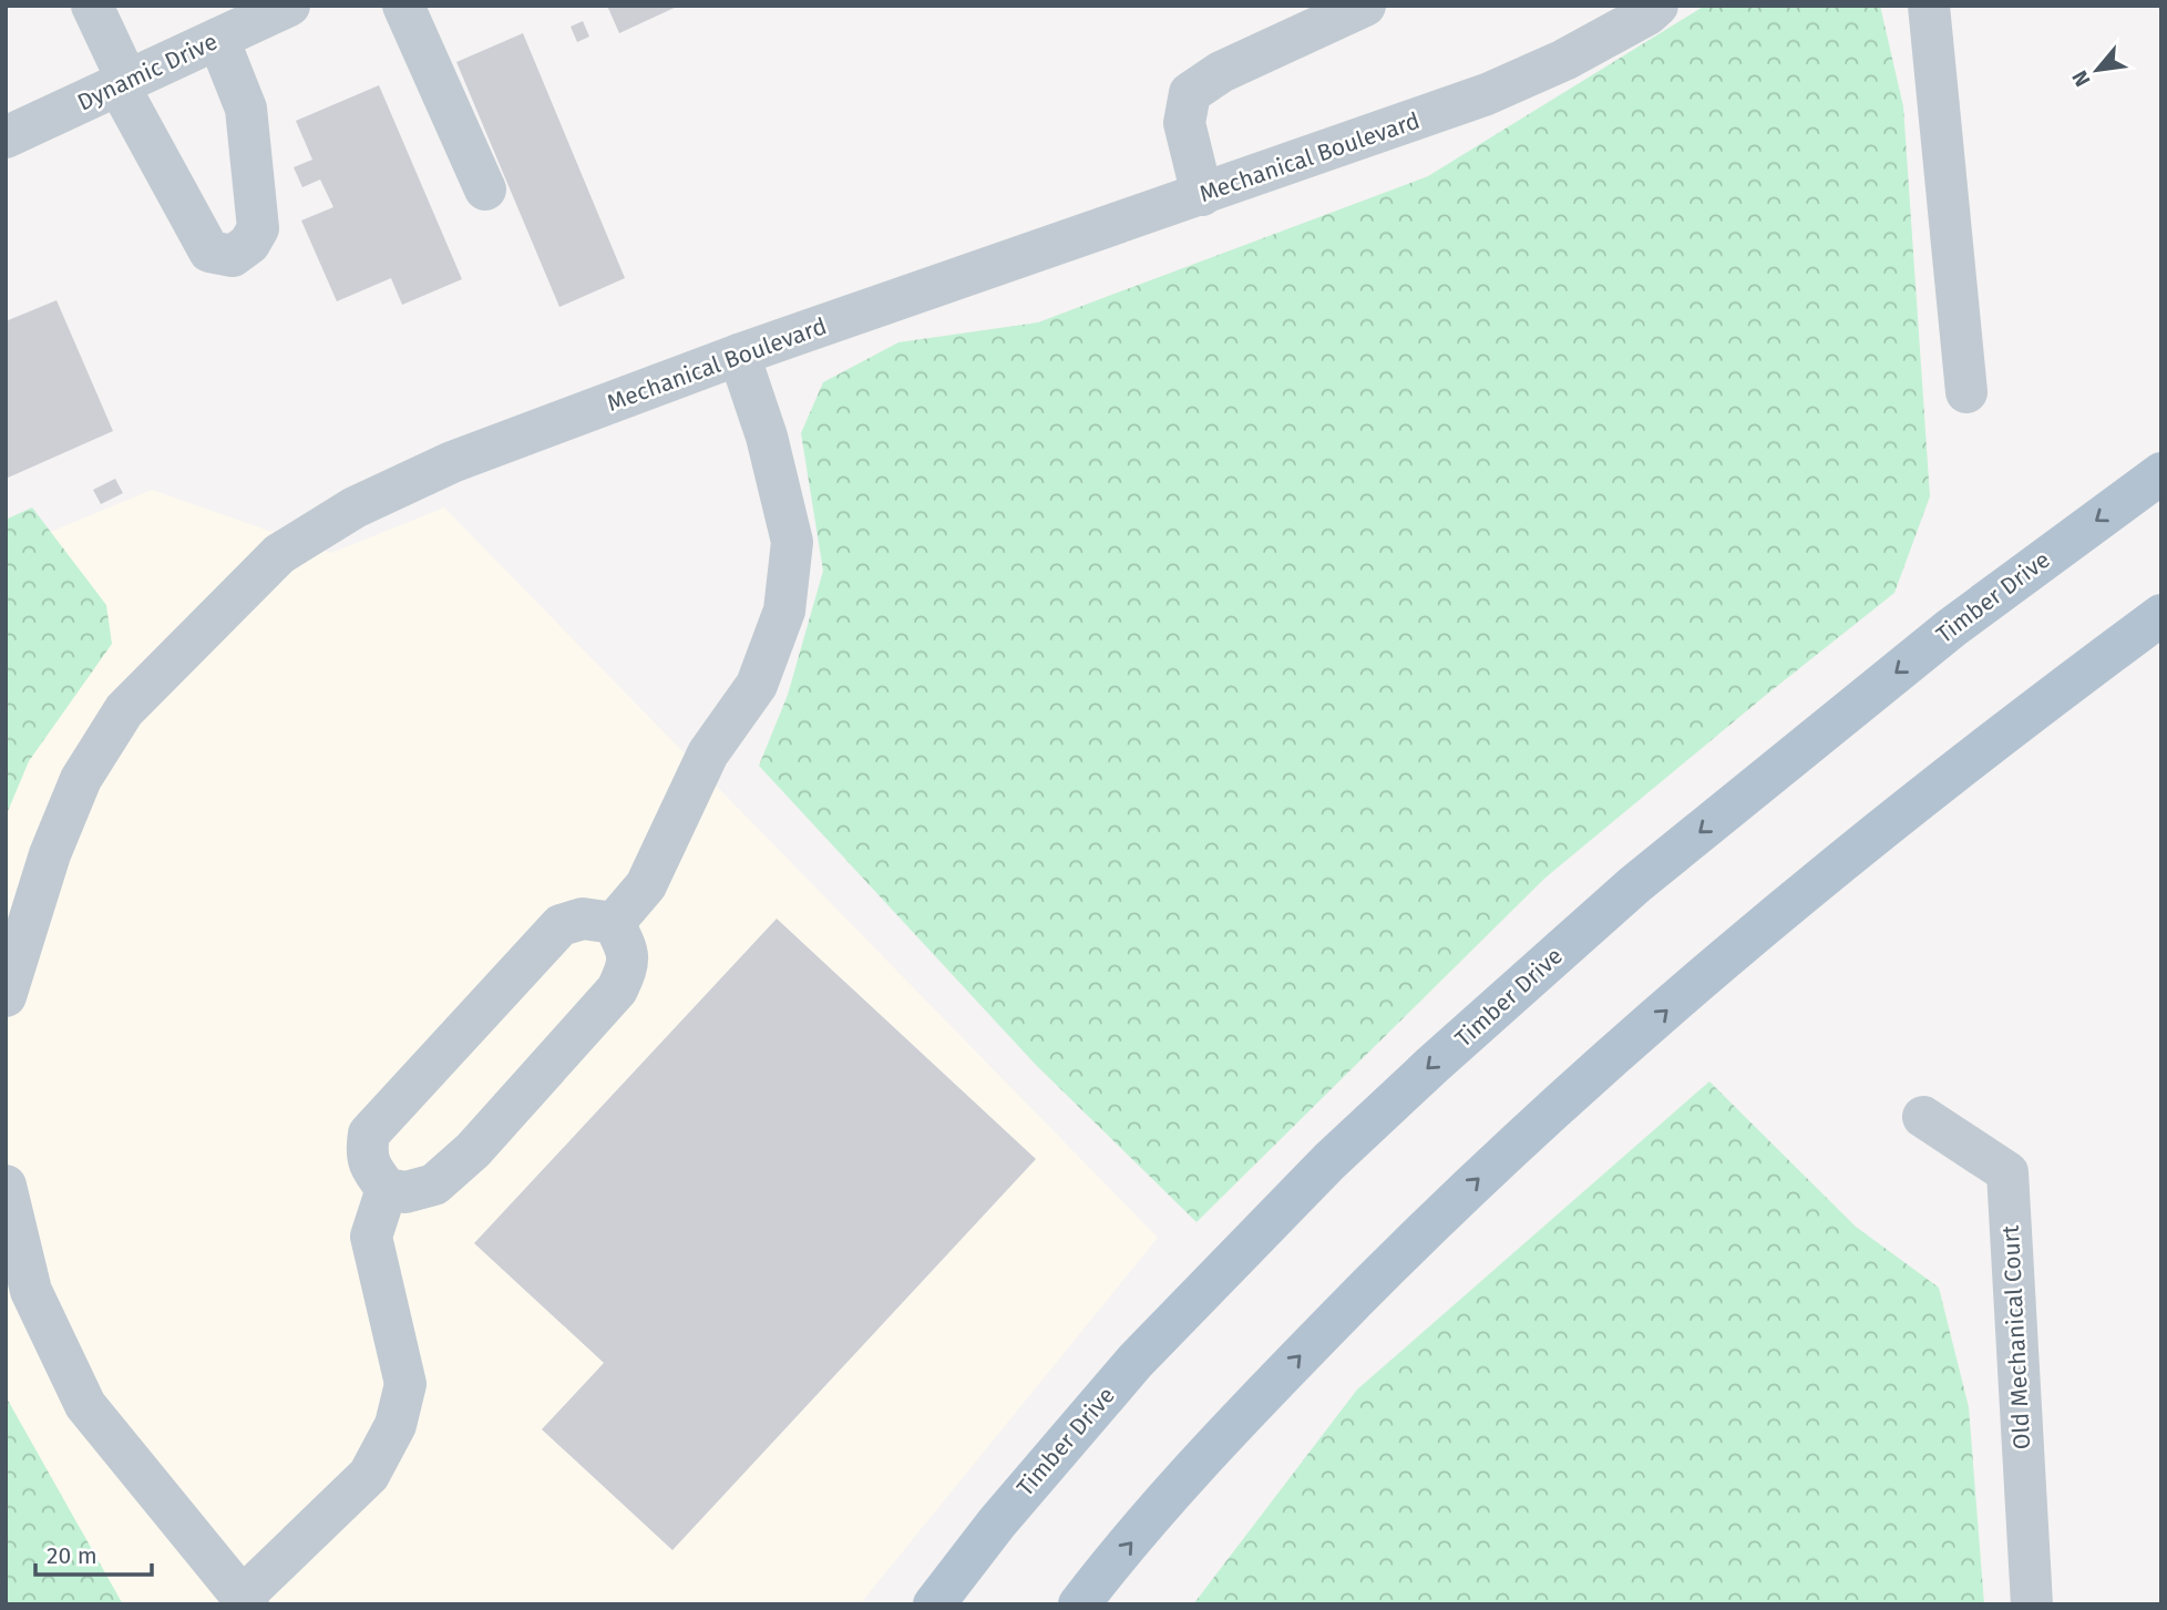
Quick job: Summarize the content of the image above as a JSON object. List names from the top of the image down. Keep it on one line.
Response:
{"streets":{"main road":["Timber Drive"],"street":["Dynamic Drive","Mechanical Boulevard","Old Mechanical Court"]},"scale_bar":"20 m","north":"bottom left"}
